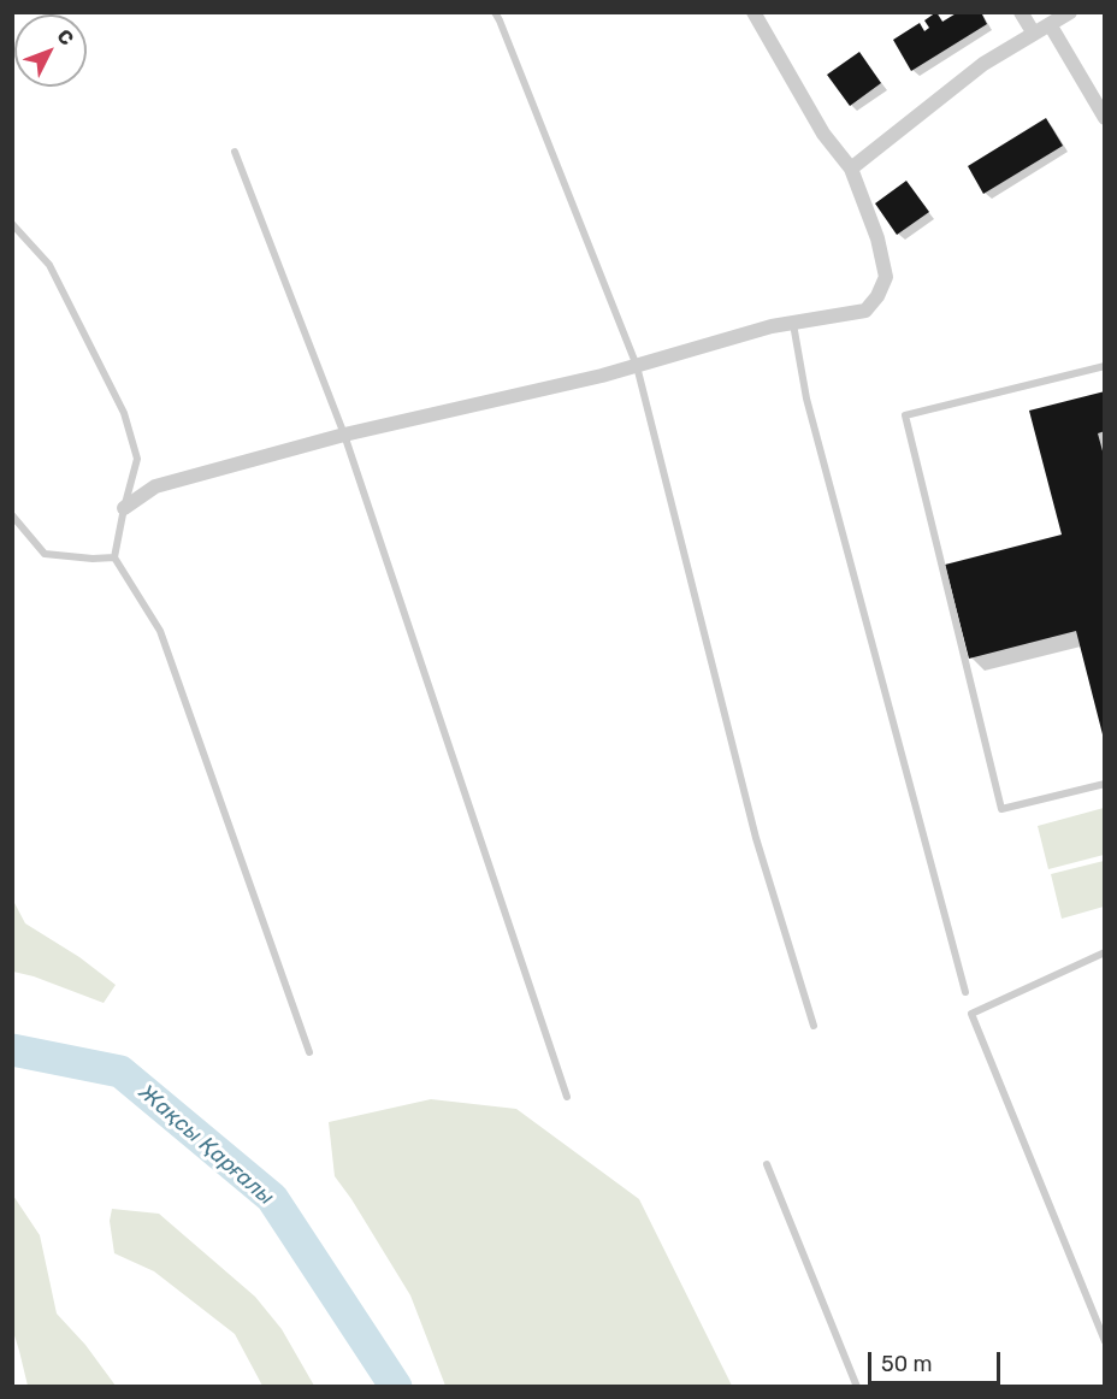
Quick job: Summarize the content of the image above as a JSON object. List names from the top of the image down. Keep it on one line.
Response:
{"water":["Жақсы Қарғалы"],"scale_bar":"50 m","north":"top right"}
